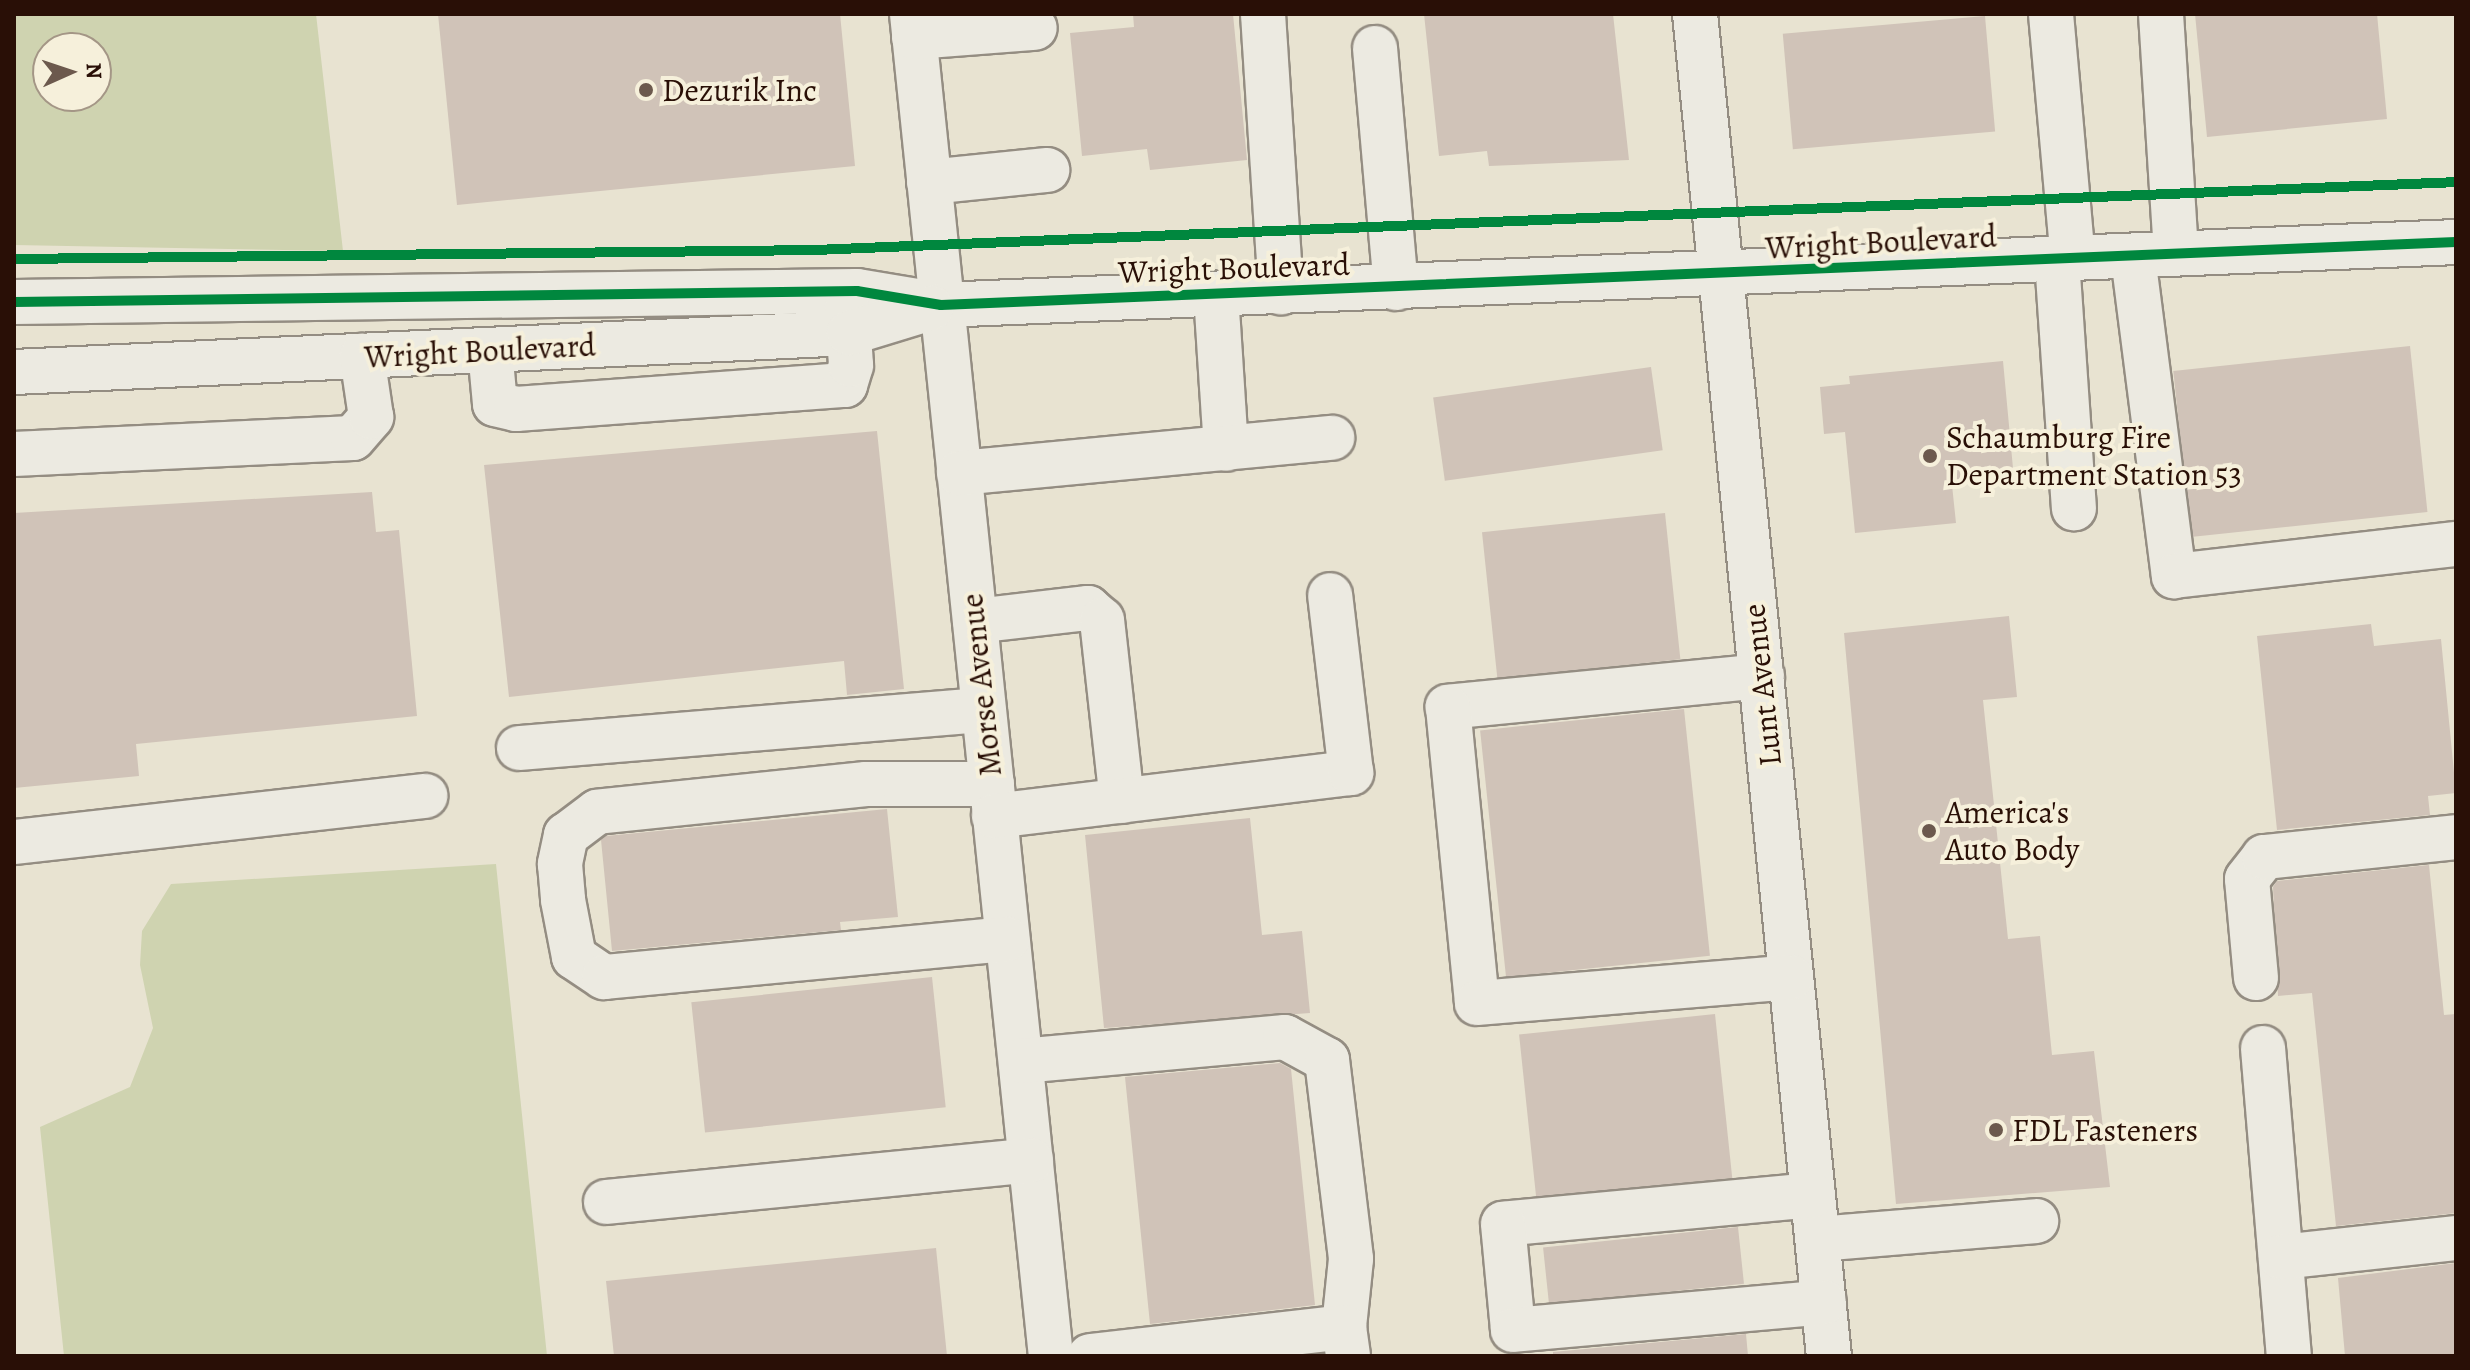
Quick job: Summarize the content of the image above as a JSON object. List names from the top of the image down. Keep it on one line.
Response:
{"streets":{"street":["Wright Boulevard","Morse Avenue","Lunt Avenue"]},"crossings":[["Wright Boulevard","Morse Avenue"],["Wright Boulevard","Lunt Avenue"]],"places":["Dezurik Inc","Schaumburg Fire Department Station 53","America's Auto Body","FDL Fasteners"],"north":"right"}
